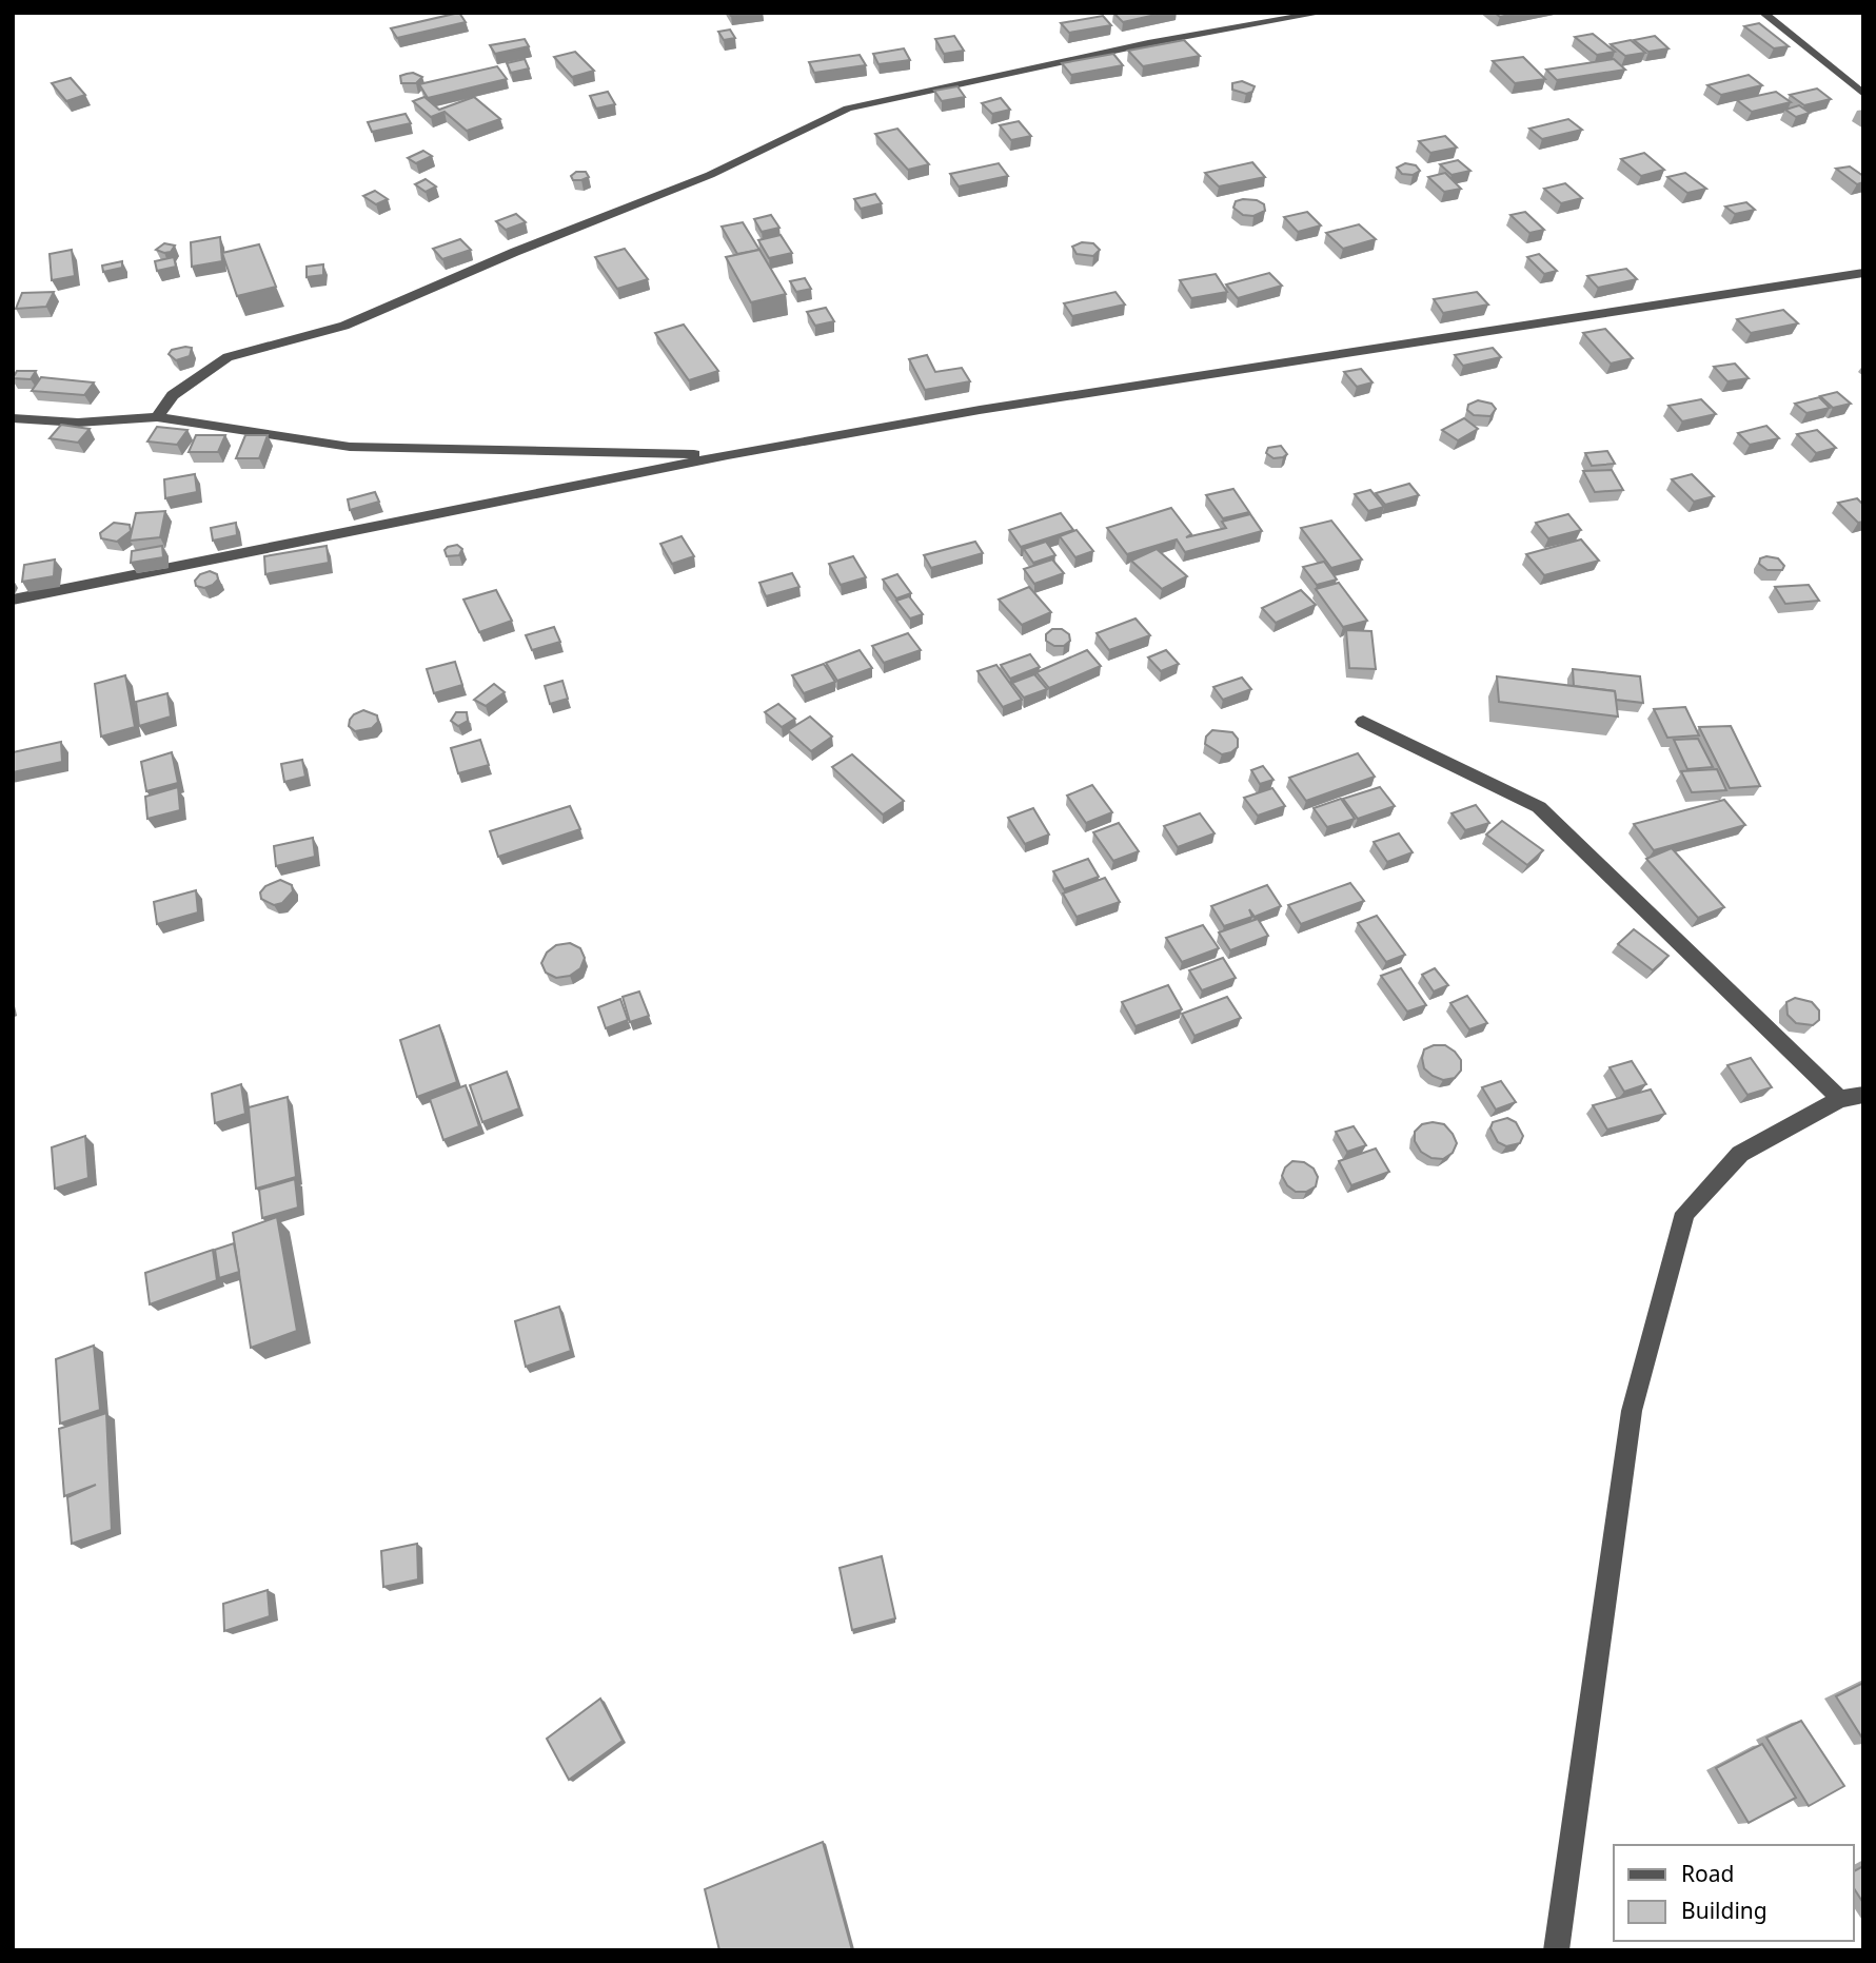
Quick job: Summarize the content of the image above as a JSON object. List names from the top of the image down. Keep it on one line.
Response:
{"legend":["Road","Building"]}
